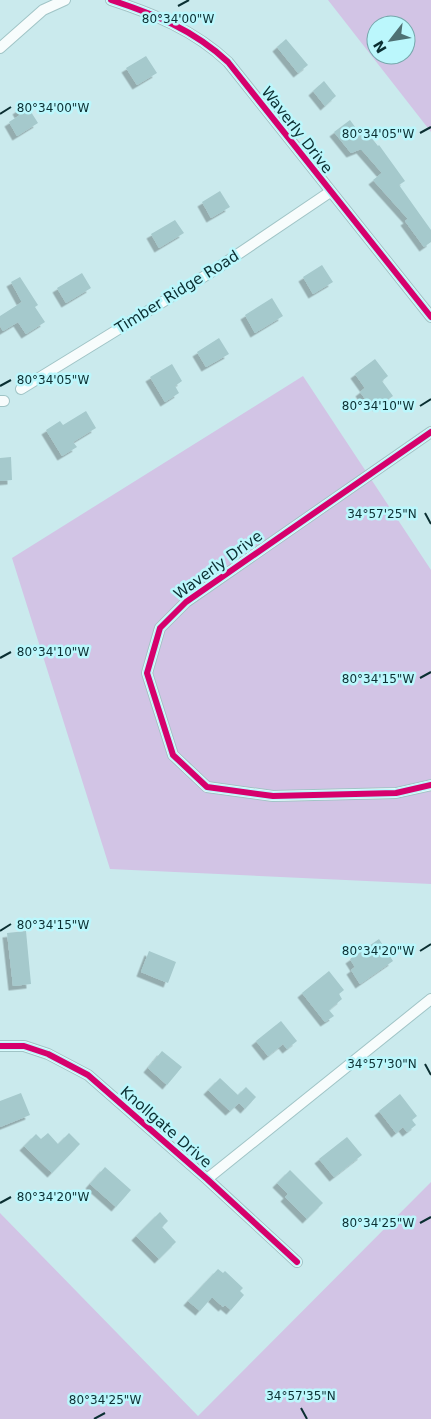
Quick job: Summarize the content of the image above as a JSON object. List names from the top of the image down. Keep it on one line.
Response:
{"streets":{"street":["Waverly Drive","Timber Ridge Road","Knollgate Drive"]},"crossings":[["Waverly Drive","Timber Ridge Road"]],"north":"bottom left","coordinates":["80°34'00\"W","80°34'05\"W","80°34'10\"W","34°57'25\"N","80°34'15\"W","80°34'20\"W","34°57'30\"N","80°34'25\"W","34°57'35\"N"]}
